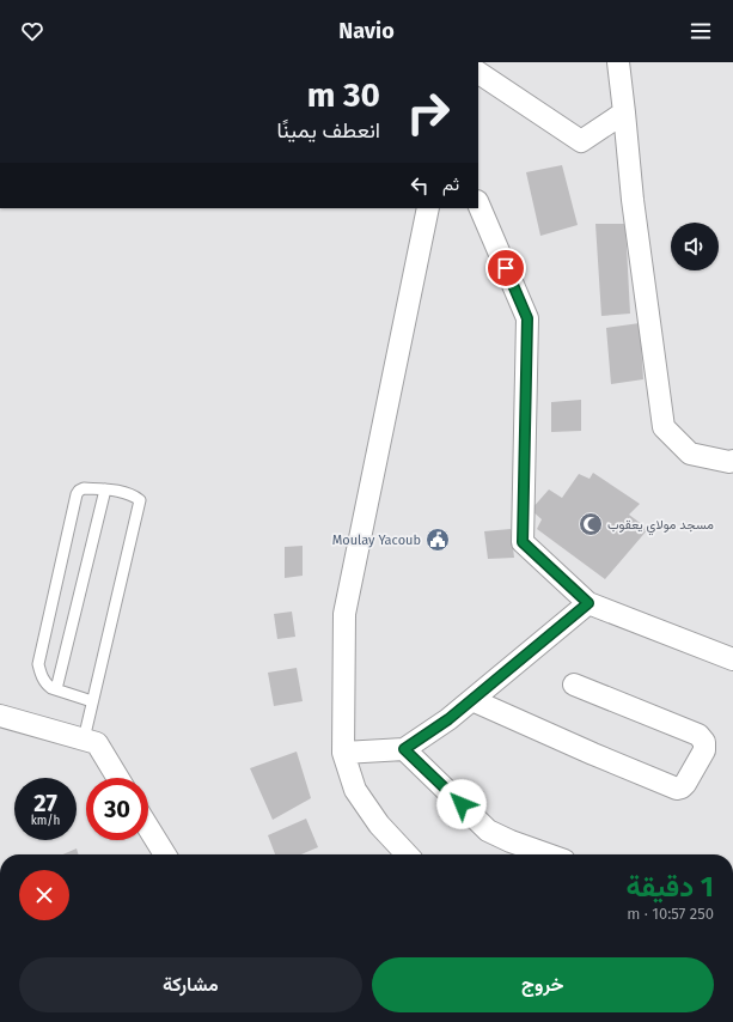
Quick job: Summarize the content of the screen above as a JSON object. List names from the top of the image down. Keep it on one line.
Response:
{"places":{"mosque":["مسجد مولاي يعقوب"],"public building":["Moulay Yacoub"]},"page":{"header":"Navio","turn":["30 m","انعطف يمينًا"],"then":"ثم","speed":"27 km/h","limit":"30","heading":["1 دقيقة","250 m · 10:57"],"buttons":["خروج","مشاركة"]}}
